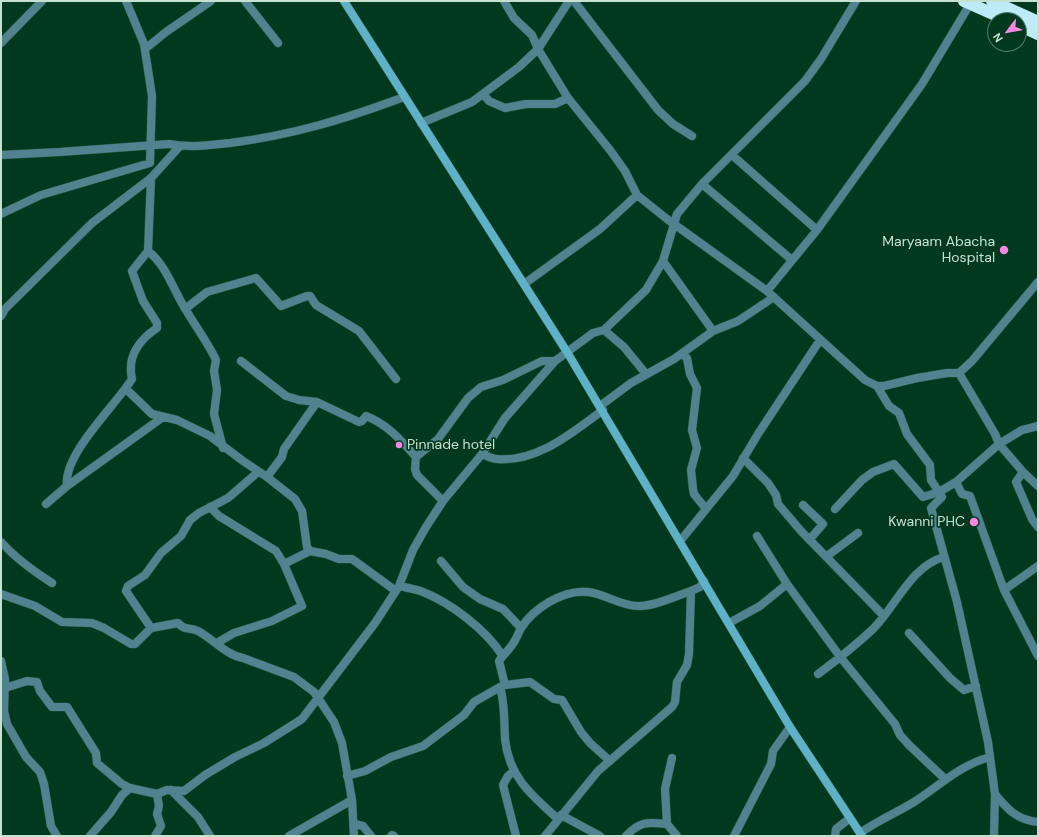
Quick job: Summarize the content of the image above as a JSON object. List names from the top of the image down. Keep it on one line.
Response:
{"places":["Maryaam Abacha Hospital","Pinnade hotel","Kwanni PHC"],"north":"bottom left"}
